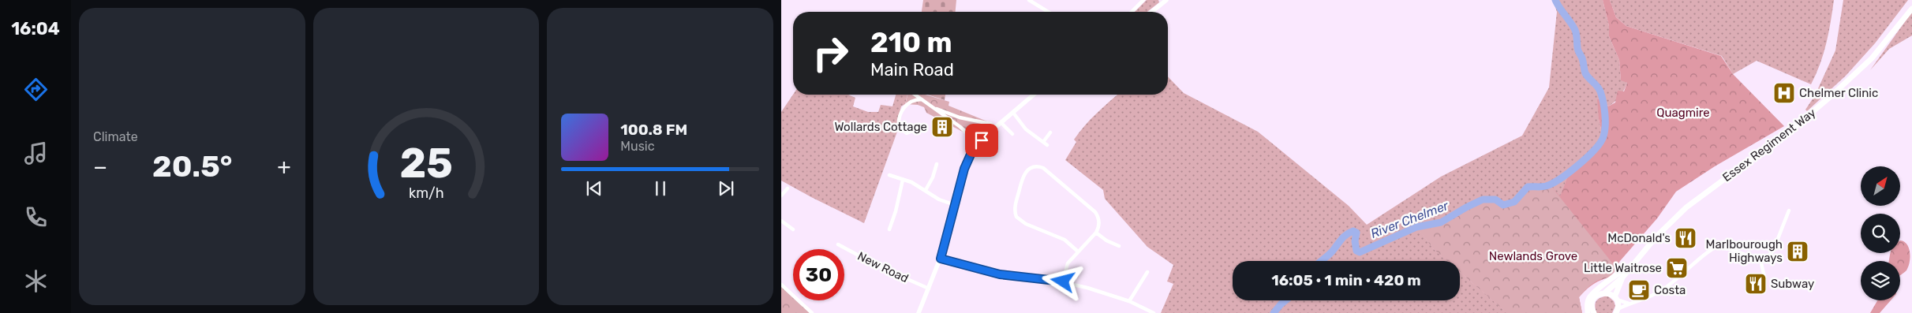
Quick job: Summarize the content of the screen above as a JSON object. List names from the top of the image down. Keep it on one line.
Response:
{"streets":{"main road":["Essex Regiment Way"],"street":["New Road"]},"water":["River Chelmer"],"parks":["Quagmire","Newlands Grove"],"places":{"hospital":["Chelmer Clinic"],"building":["Wollards Cottage","Marlbourough Highways"],"restaurant":["McDonald's","Subway"],"supermarket":["Little Waitrose"],"cafe":["Costa"]},"north":"top right","page":{"tabs":"16:04","tile":"Climate","turn":["210 m","Main Road"],"song":["100.8 FM","Music"],"heat":["−","20.5°","+"],"limit":"30","trip":"16:05 · 1 min · 420 m","gauge":["25","km/h"]}}
